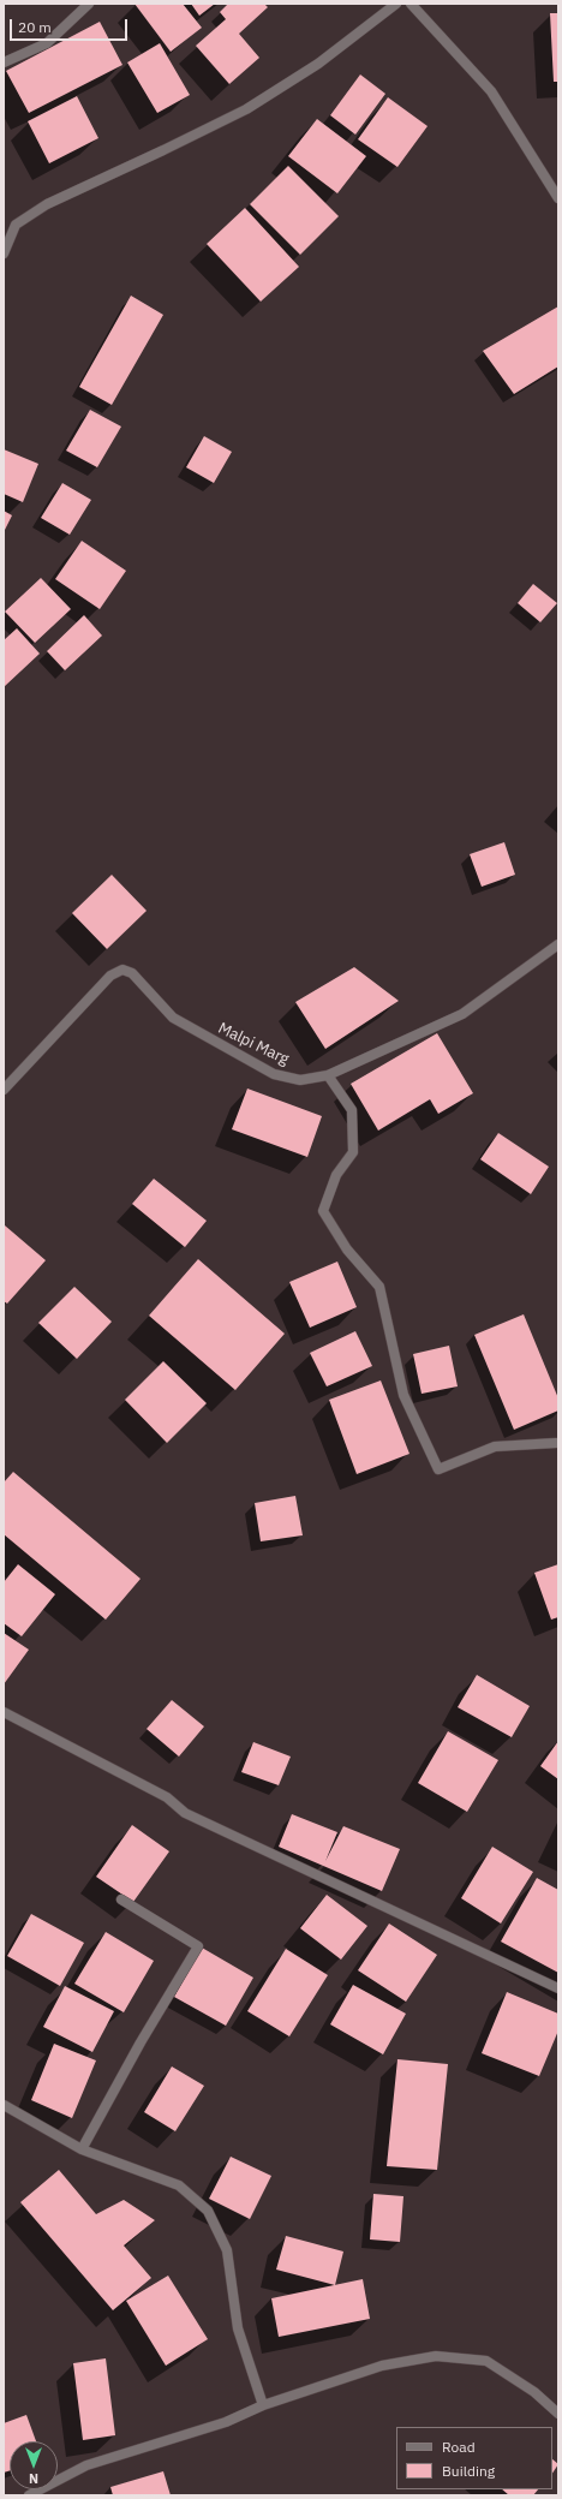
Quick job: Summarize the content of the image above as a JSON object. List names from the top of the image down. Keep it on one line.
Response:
{"streets":{"street":["Malpi Marg"]},"legend":["Road","Building"],"scale_bar":"20 m","north":"bottom"}
